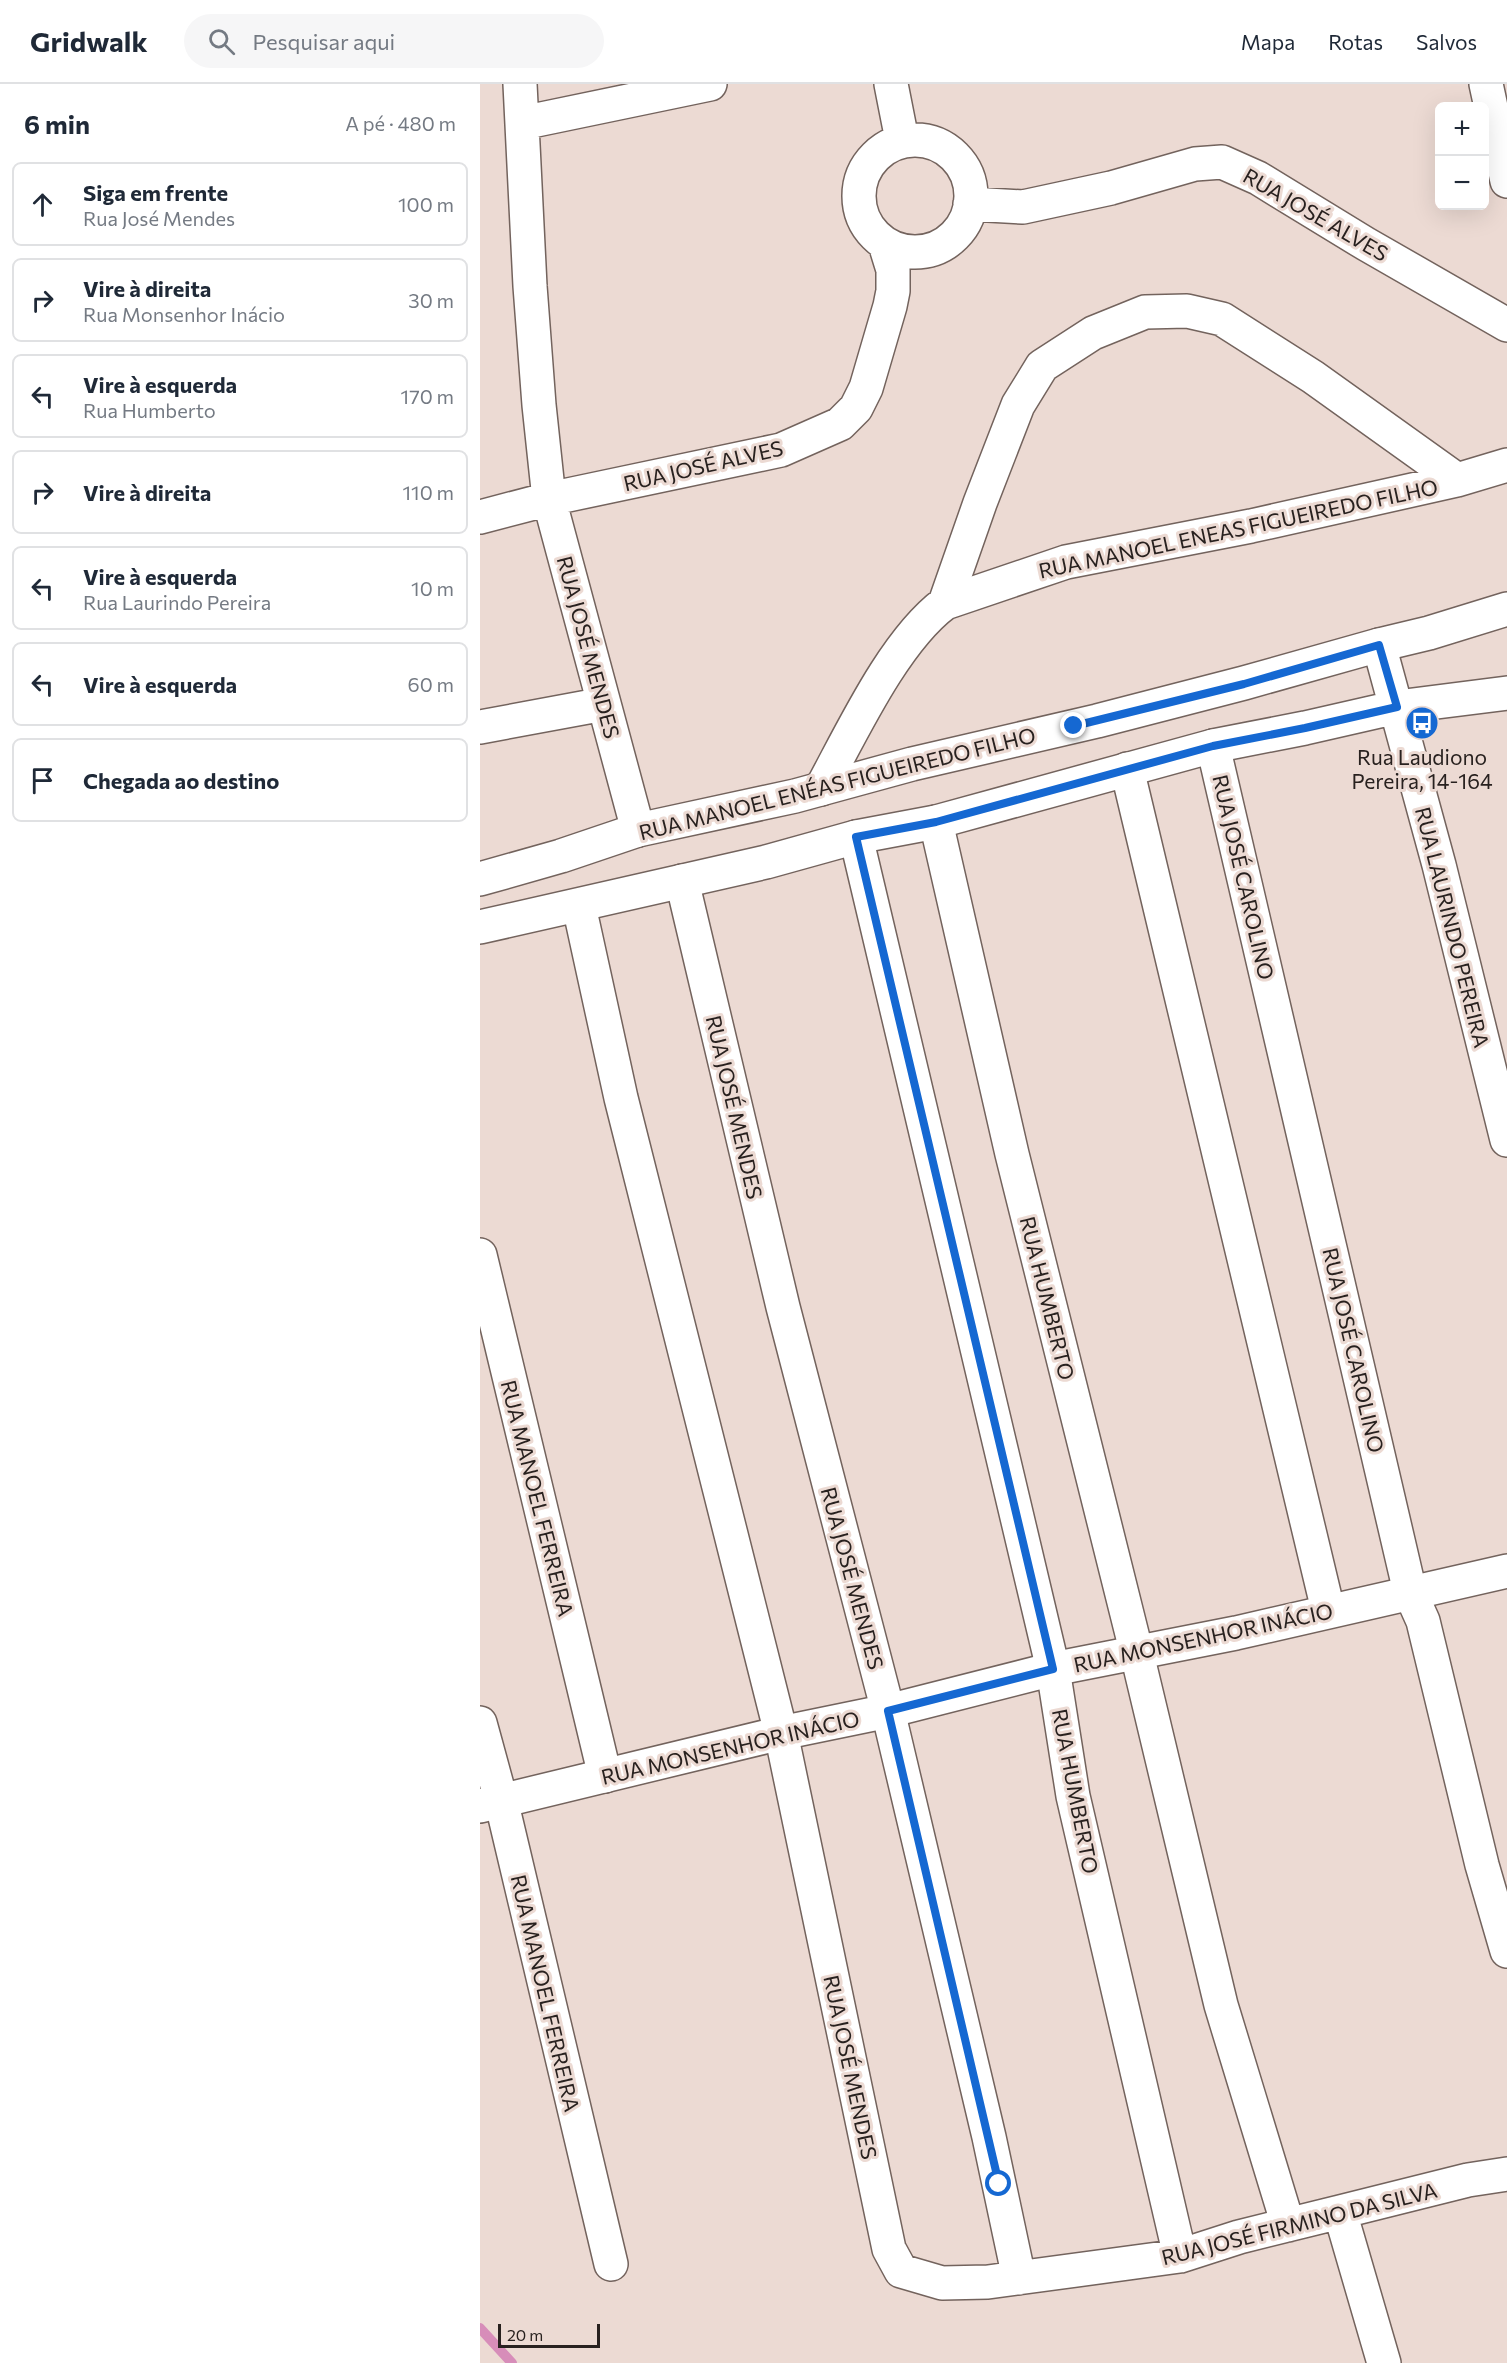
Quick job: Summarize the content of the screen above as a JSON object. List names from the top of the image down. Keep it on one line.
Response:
{"streets":{"street":["RUA JOSÉ ALVES","RUA MANOEL ENEAS FIGUEIREDO FILHO","RUA JOSÉ MENDES","RUA MANOEL ENÉAS FIGUEIREDO FILHO","RUA JOSÉ CAROLINO","RUA LAURINDO PEREIRA","RUA HUMBERTO","RUA MANOEL FERREIRA","RUA MONSENHOR INÁCIO","RUA JOSÉ FIRMINO DA SILVA"]},"crossings":[["RUA JOSÉ ALVES","RUA JOSÉ MENDES"],["RUA MANOEL ENEAS FIGUEIREDO FILHO","RUA MANOEL ENÉAS FIGUEIREDO FILHO"],["RUA JOSÉ MENDES","RUA MANOEL ENÉAS FIGUEIREDO FILHO"],["RUA JOSÉ MENDES","RUA MONSENHOR INÁCIO"],["RUA JOSÉ MENDES","RUA JOSÉ FIRMINO DA SILVA"],["RUA MANOEL ENÉAS FIGUEIREDO FILHO","RUA LAURINDO PEREIRA"],["RUA JOSÉ CAROLINO","RUA MONSENHOR INÁCIO"],["RUA HUMBERTO","RUA MONSENHOR INÁCIO"],["RUA HUMBERTO","RUA JOSÉ FIRMINO DA SILVA"],["RUA MANOEL FERREIRA","RUA MONSENHOR INÁCIO"]],"places":{"bus stop":["Rua Laudiono Pereira, 14-164"]},"scale_bar":"20 m","page":{"header":"Gridwalk","search":"Pesquisar aqui","nav":["Mapa","Rotas","Salvos"],"heading":["6 min","A pé · 480 m"],"map_buttons":["+","−"],"list":[["Siga em frente","Rua José Mendes","100 m"],["Vire à direita","Rua Monsenhor Inácio","30 m"],["Vire à esquerda","Rua Humberto","170 m"],["Vire à direita","110 m"],["Vire à esquerda","Rua Laurindo Pereira","10 m"],["Vire à esquerda","60 m"],"Chegada ao destino"],"scale":"20 m"}}
